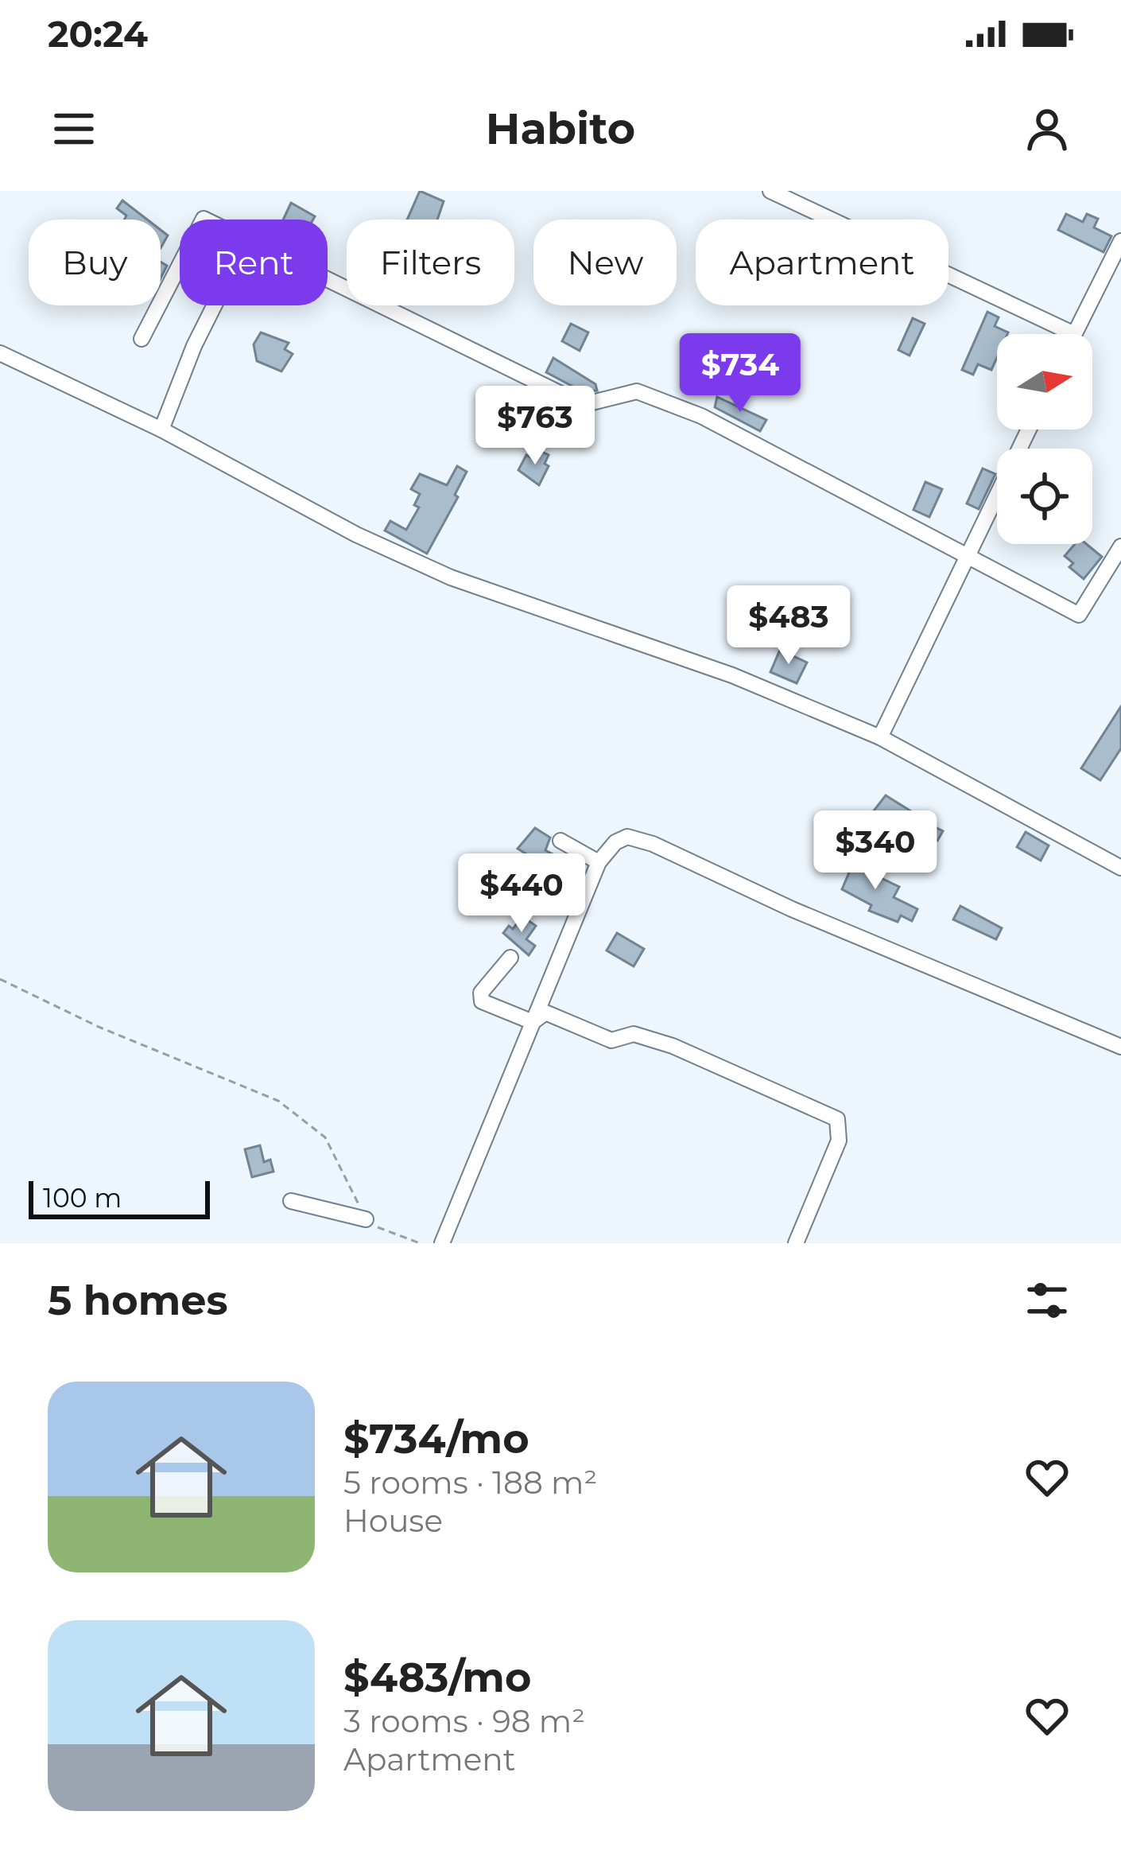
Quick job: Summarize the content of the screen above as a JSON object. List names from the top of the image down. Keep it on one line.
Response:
{"scale_bar":"100 m","north":"right","page":{"status":"20:24","header":"Habito","chip":["Buy","Rent","Filters","New","Apartment"],"price":["$734","$763","$483","$340","$440"],"scale":"100 m","heading":"5 homes","list":[{"name":"$734/mo","note":"5 rooms · 188 m² · House"},{"name":"$483/mo","note":"3 rooms · 98 m² · Apartment"}]}}
